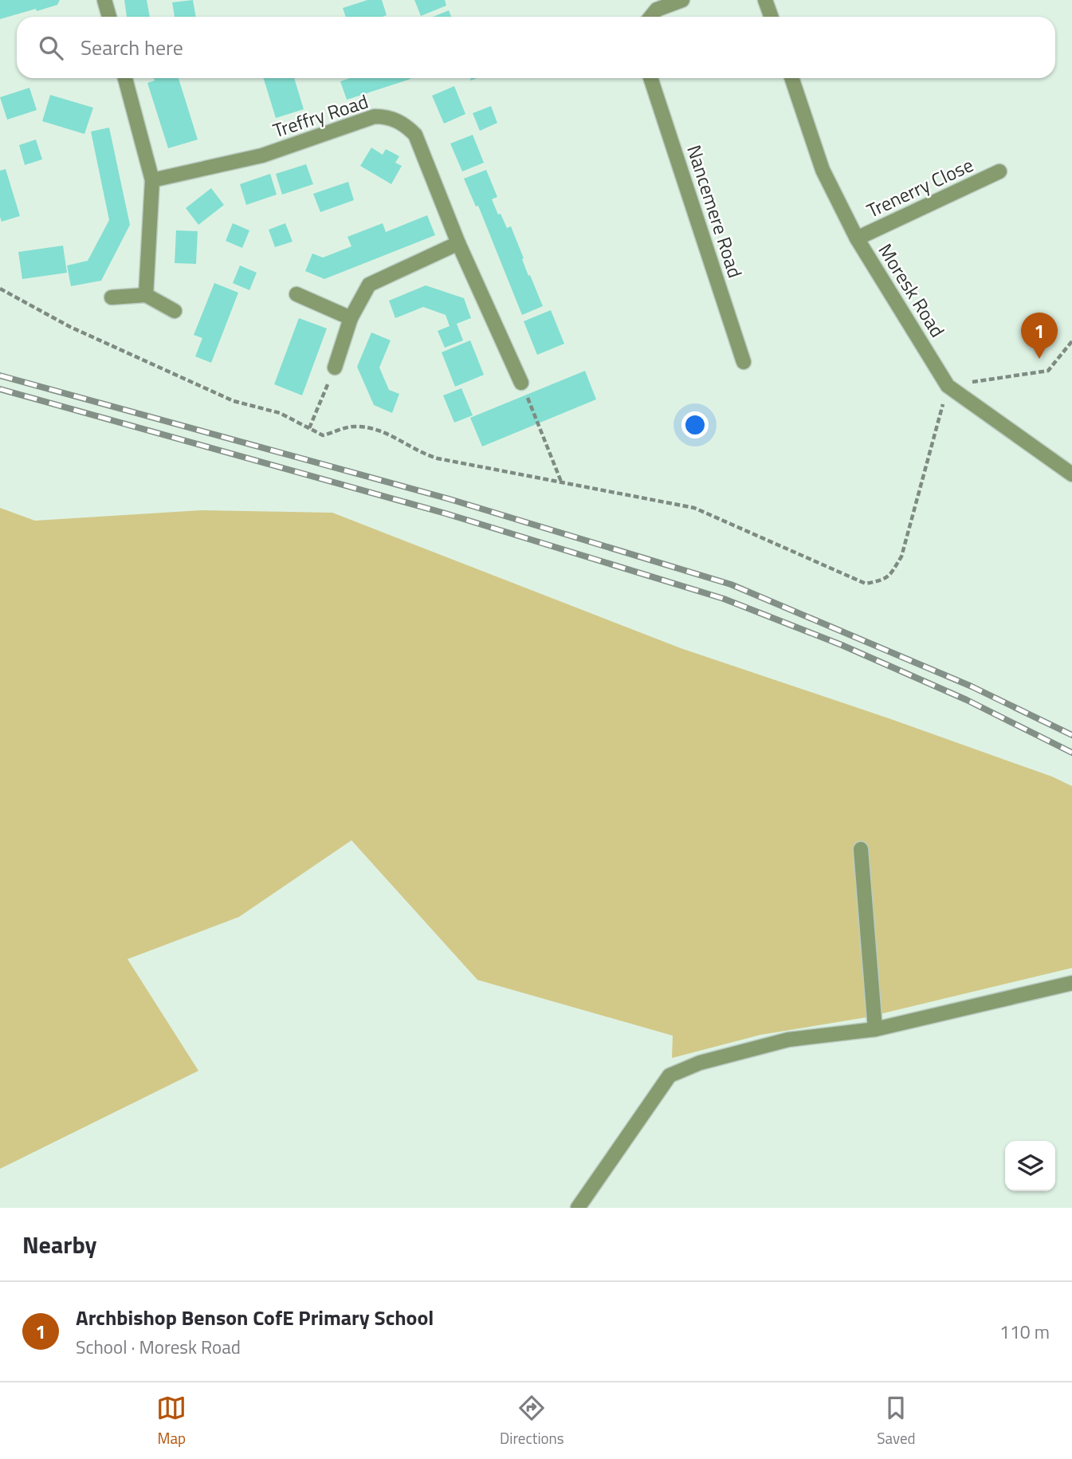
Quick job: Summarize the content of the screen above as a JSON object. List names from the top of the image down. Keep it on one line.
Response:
{"streets":{"street":["Treffry Road","Trenerry Close","Nancemere Road","Moresk Road"]},"crossings":[["Trenerry Close","Moresk Road"]],"page":{"search":"Search here","pins":"1","heading":"Nearby","list":[{"mark":"1","name":"Archbishop Benson CofE Primary School","note":"School · Moresk Road","value":"110 m"}],"nav":["Map","Directions","Saved"]}}
